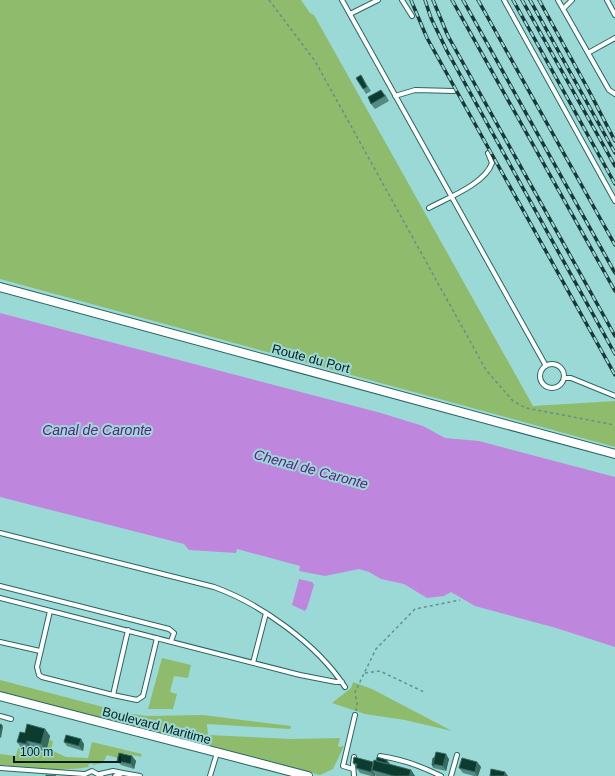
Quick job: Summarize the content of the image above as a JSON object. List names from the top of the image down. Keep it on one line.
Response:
{"streets":{"street":["Route du Port","Boulevard Maritime"]},"water":["Canal de Caronte","Chenal de Caronte"],"scale_bar":"100 m"}
